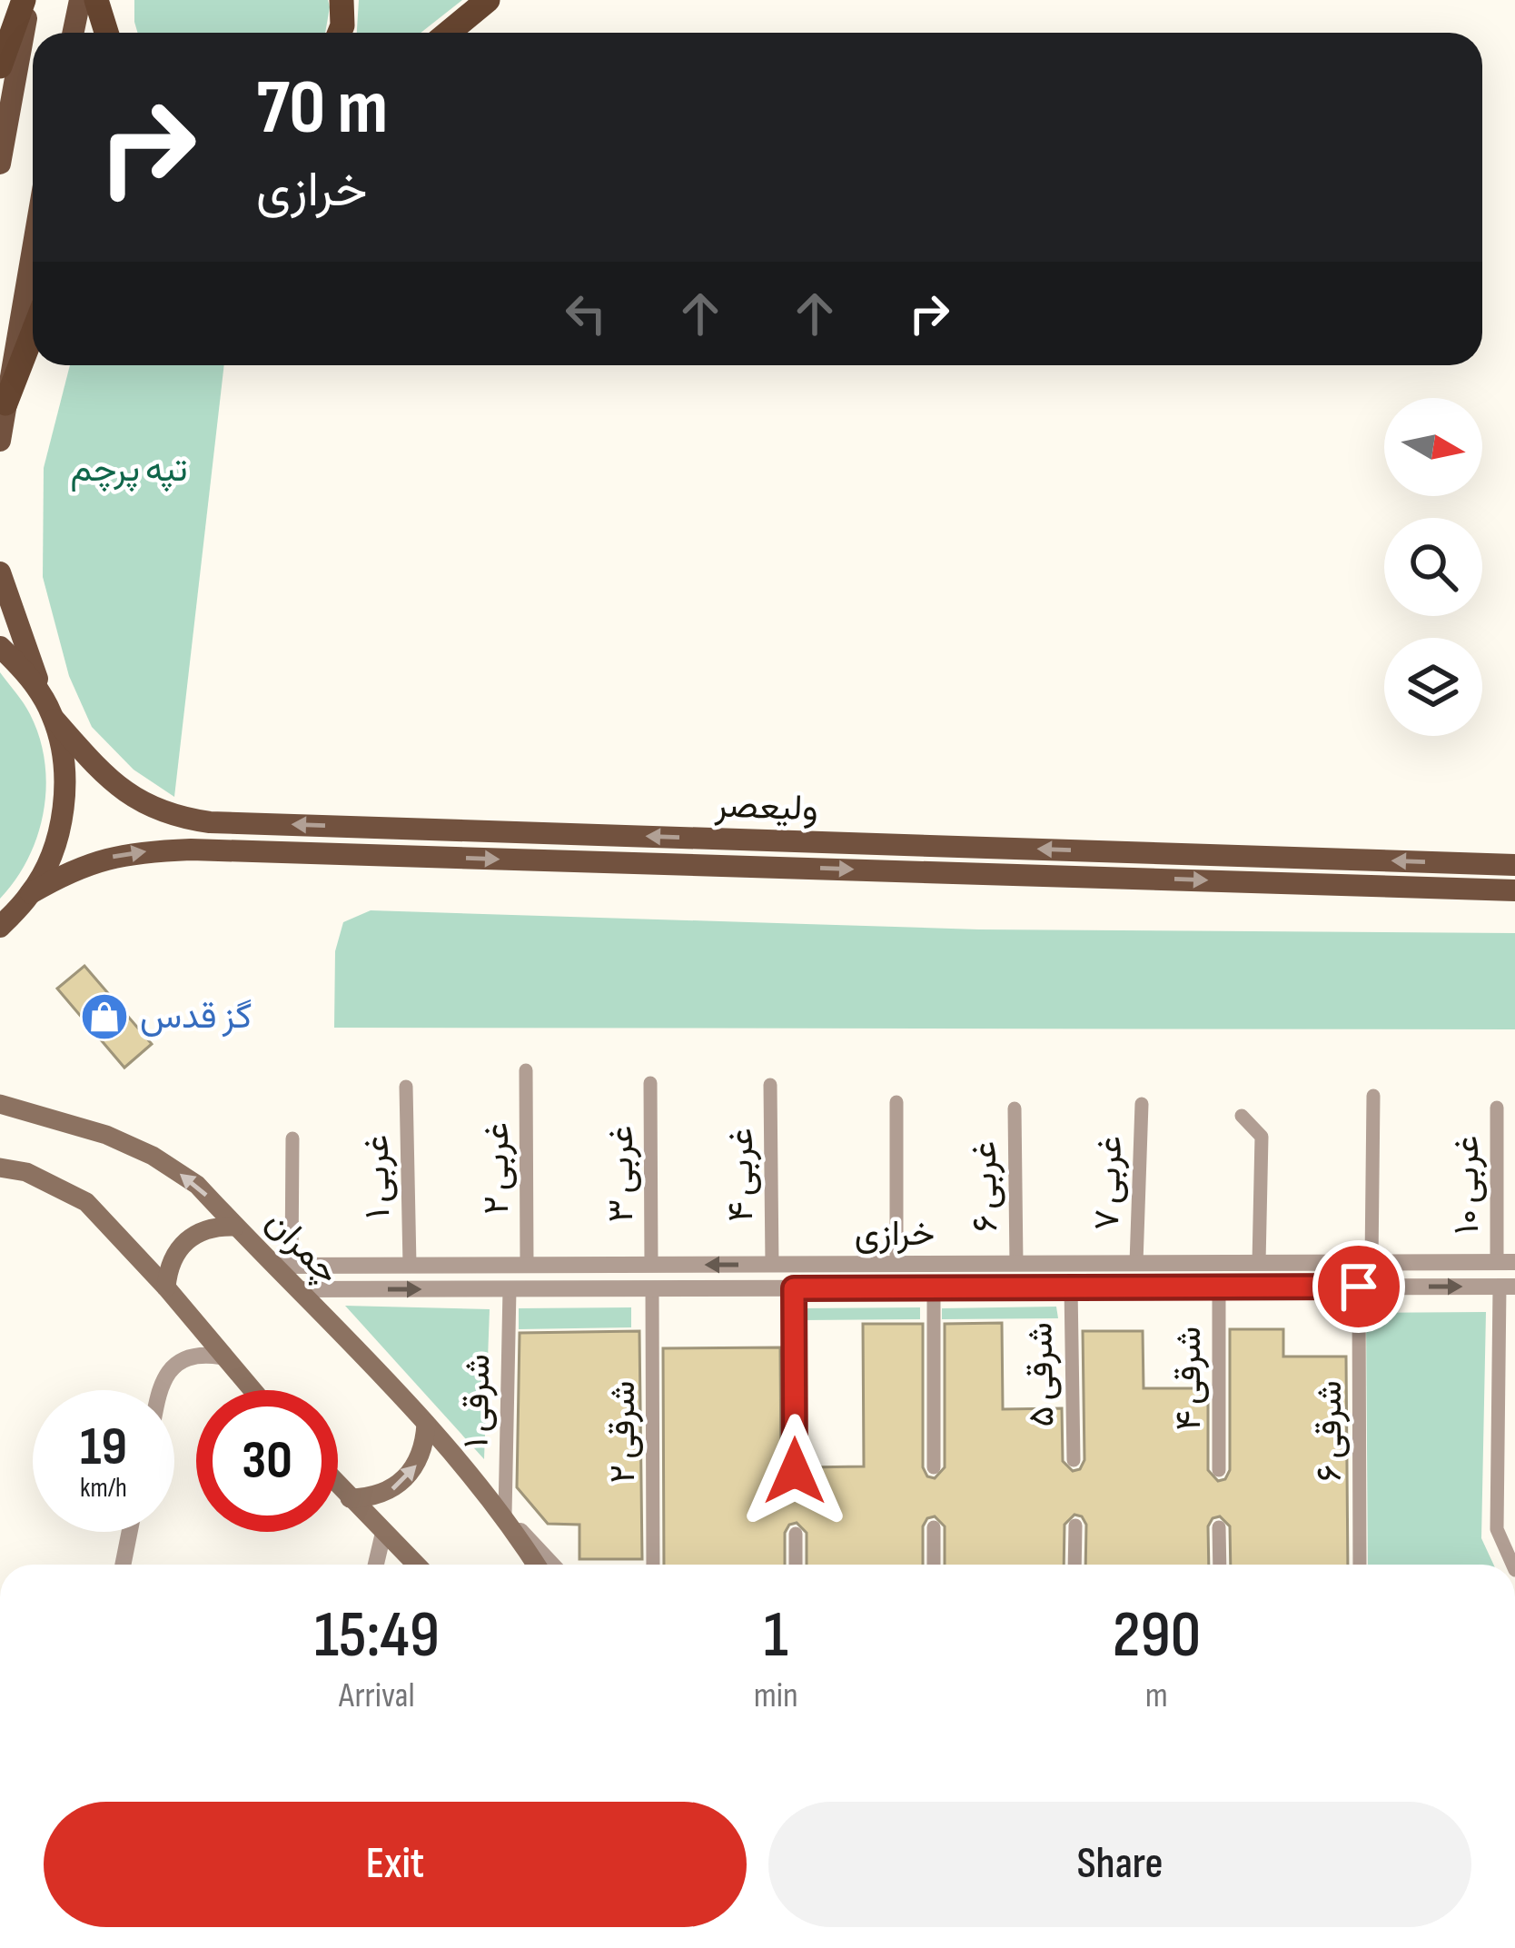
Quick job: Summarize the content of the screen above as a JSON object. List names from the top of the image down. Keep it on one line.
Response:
{"streets":{"main road":["ولیعصر","چمران"],"street":["۲ غربی","۳ غربی","۴ غربی","۱ غربی","۷ غربی","۱۰ غربی","۶ غربی","خرازی","۵ شرقی","۴ شرقی","۱ شرقی","۶ شرقی","۲ شرقی"]},"crossings":[["۲ غربی","خرازی"],["۳ غربی","خرازی"],["۴ غربی","خرازی"],["۱ غربی","خرازی"],["۷ غربی","خرازی"],["۱۰ غربی","خرازی"],["۶ غربی","خرازی"],["خرازی","چمران"],["خرازی","۵ شرقی"],["خرازی","۴ شرقی"],["خرازی","۱ شرقی"],["خرازی","۶ شرقی"],["خرازی","۲ شرقی"],["چمران","۱ شرقی"]],"parks":["تپه پرچم"],"places":{"shop":["گز قدس"]},"north":"right","page":{"turn":["70 m","خرازی"],"speed":"19 km/h","limit":"30","eta":["15:49","Arrival","1","min","290","m"],"buttons":["Exit","Share"]}}
